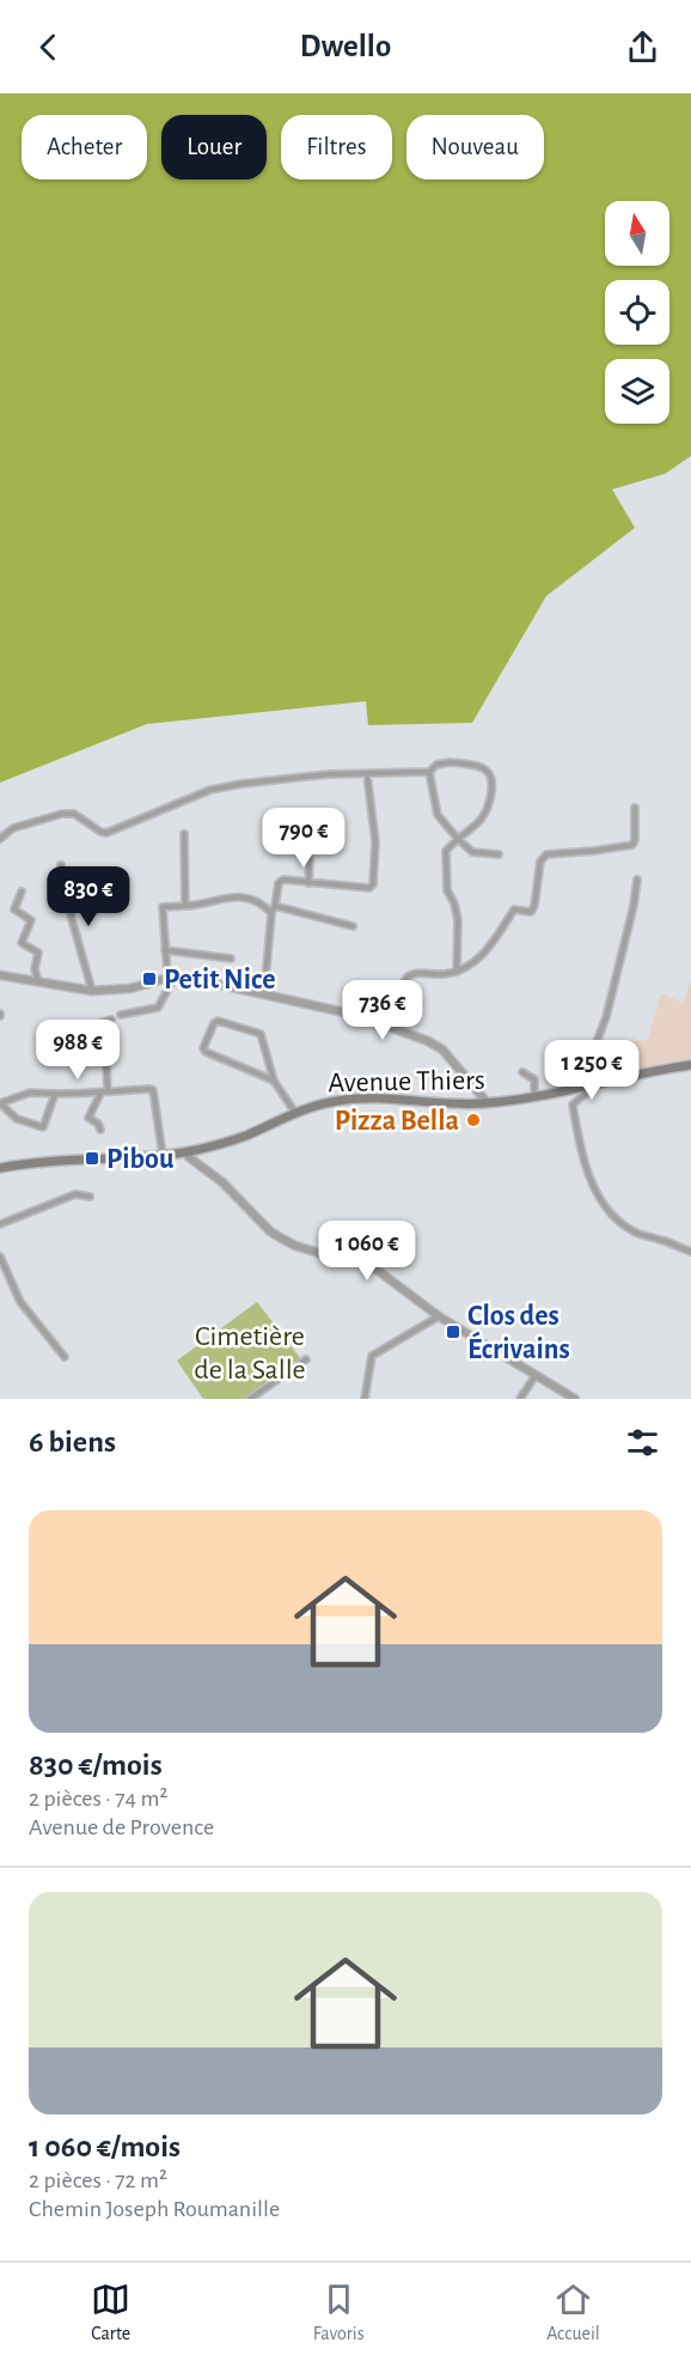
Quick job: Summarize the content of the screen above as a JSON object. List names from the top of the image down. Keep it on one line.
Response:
{"streets":{"main road":["Avenue Thiers"]},"parks":["Cimetière de la Salle"],"places":{"transit":["Petit Nice","Pibou","Clos des Écrivains"],"other":["Pizza Bella"]},"north":"top","page":{"header":"Dwello","chip":["Acheter","Louer","Filtres","Nouveau"],"price":["790 €","830 €","736 €","988 €","1 250 €","1 060 €"],"heading":"6 biens","list":[{"name":"830 €/mois","note":"2 pièces · 74 m² · Avenue de Provence"},{"name":"1 060 €/mois","note":"2 pièces · 72 m² · Chemin Joseph Roumanille"}],"tabs":["Carte","Favoris","Accueil"]}}
